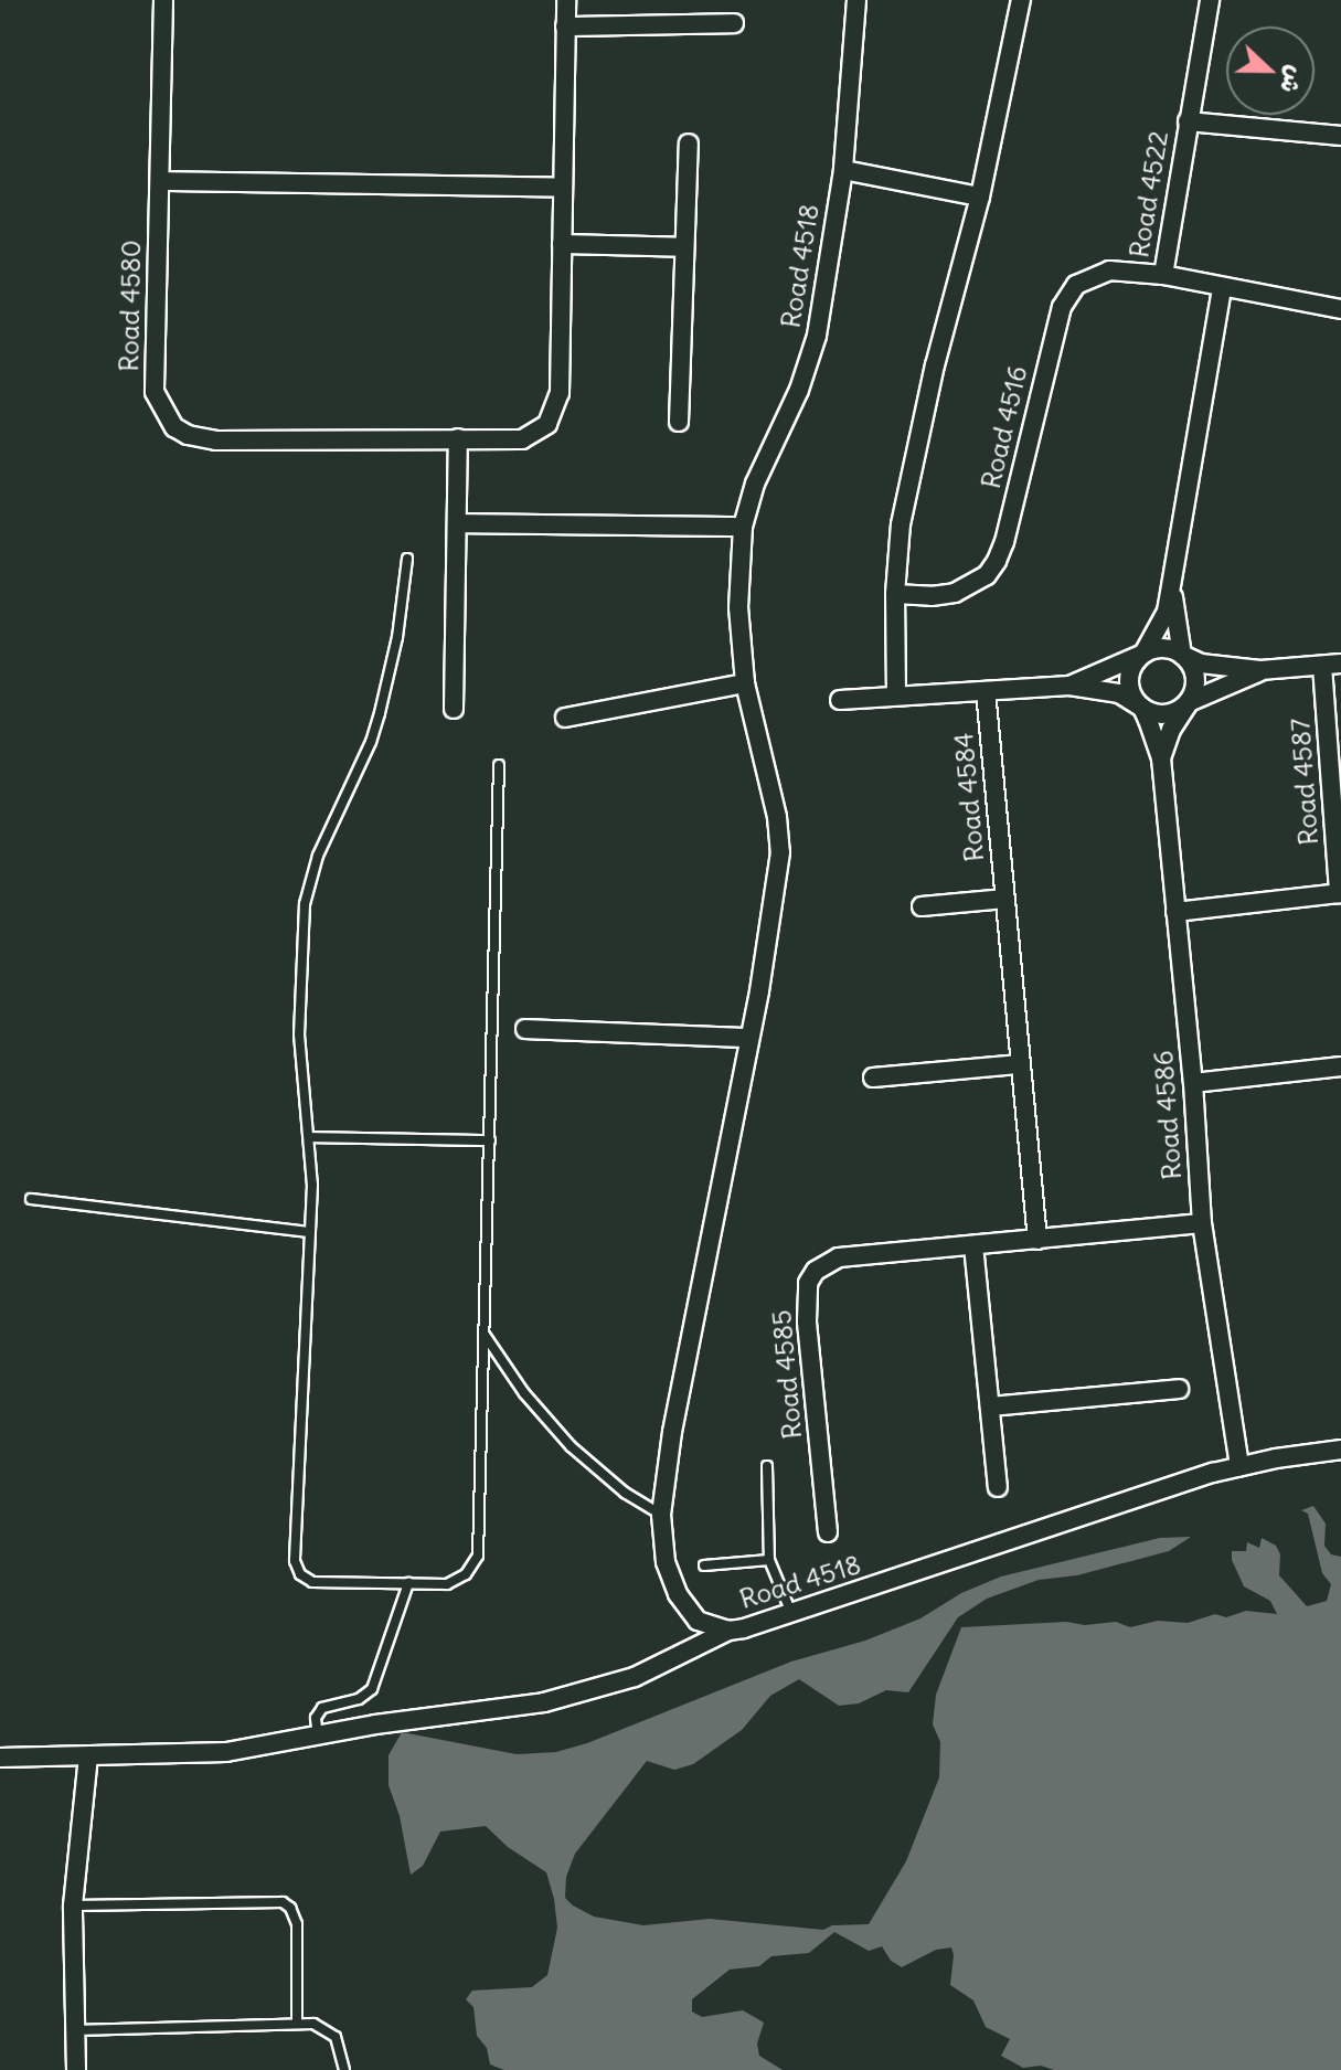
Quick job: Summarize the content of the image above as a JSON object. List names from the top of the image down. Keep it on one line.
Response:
{"streets":{"street":["Road 4522","Road 4518","Road 4580","Road 4516","Road 4587","Road 4584","Road 4586","Road 4585"]},"crossings":[["Road 4522","Road 4516"],["Road 4518","Road 4586"],["Road 4587","Road 4586"],["Road 4584","Road 4585"],["Road 4586","Road 4585"]],"north":"right"}
